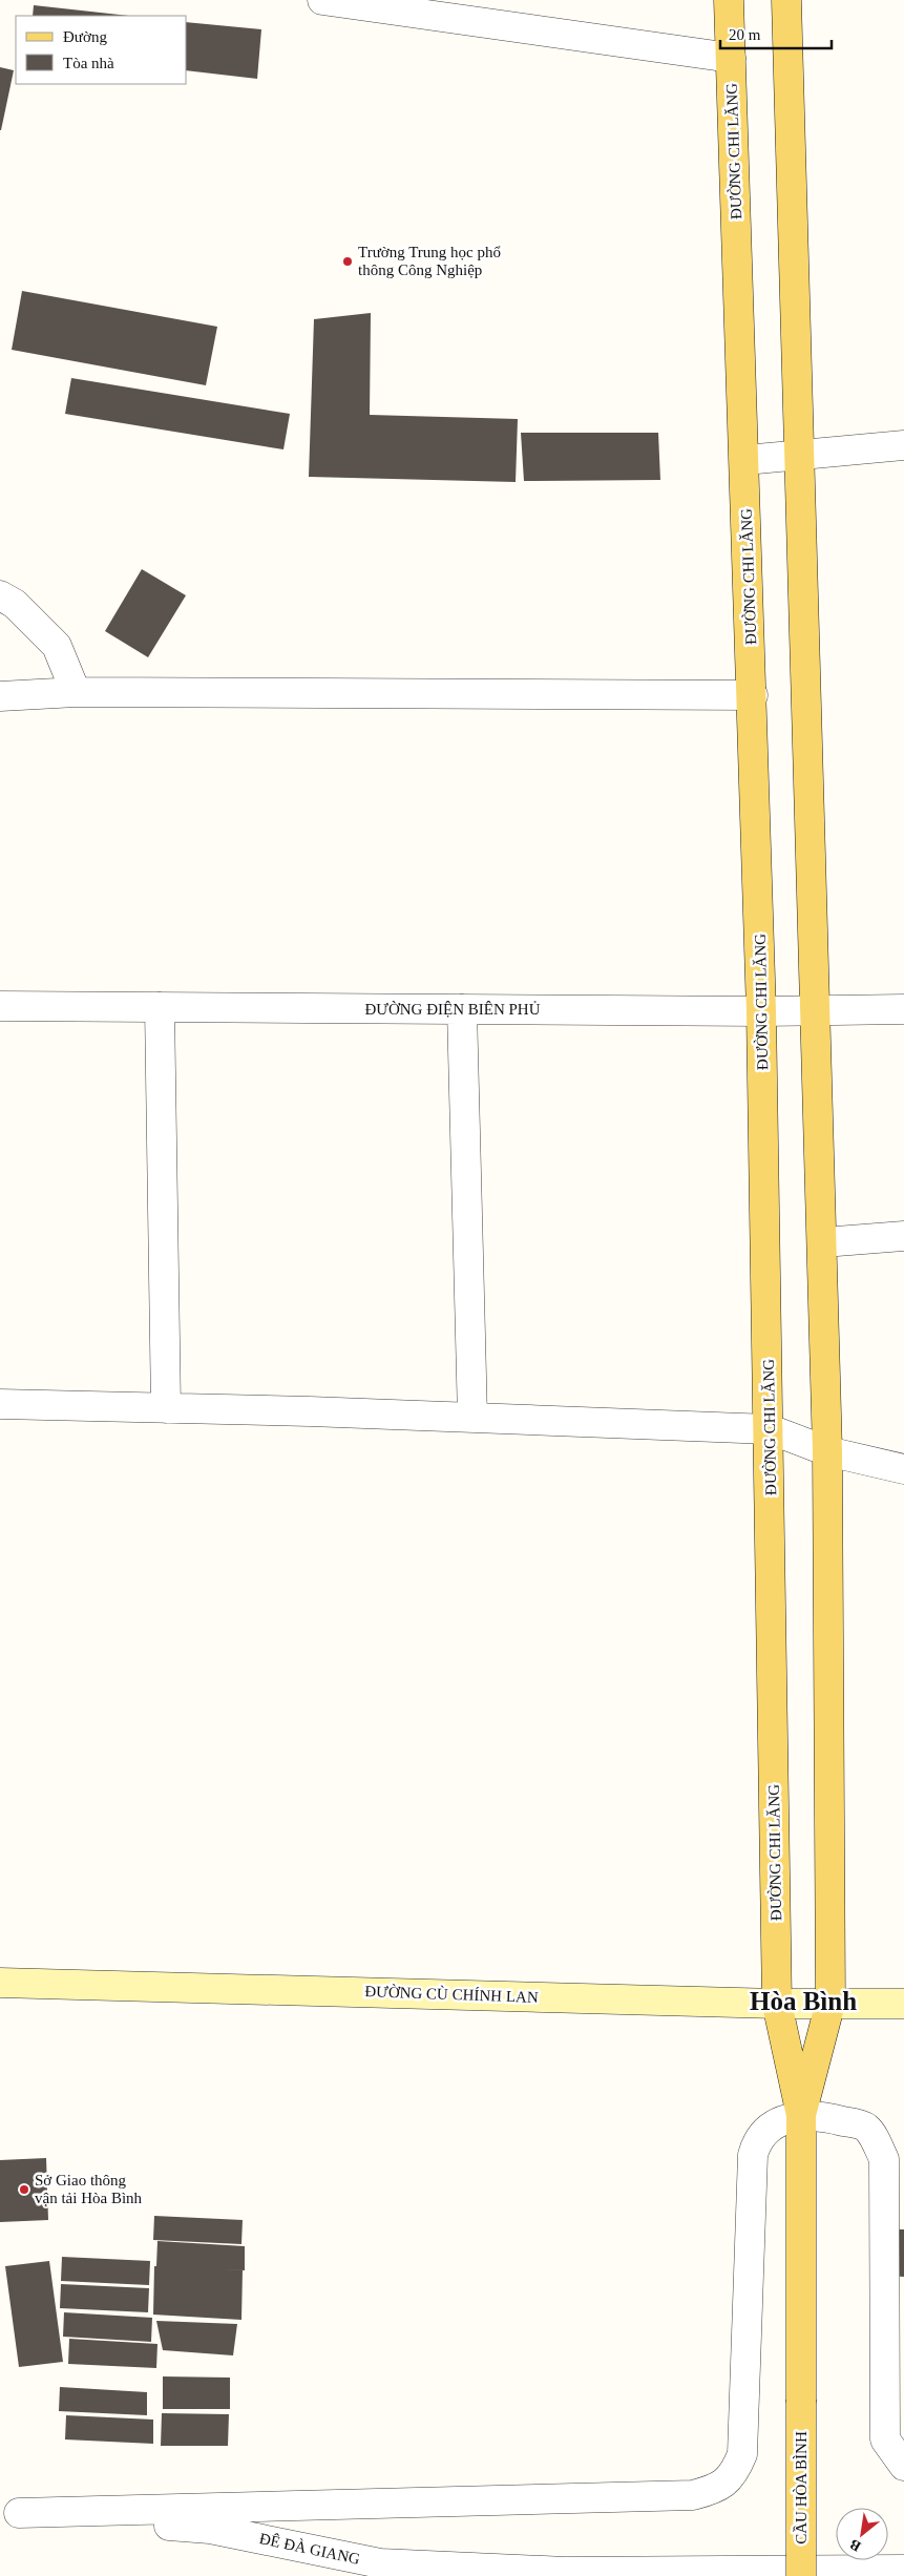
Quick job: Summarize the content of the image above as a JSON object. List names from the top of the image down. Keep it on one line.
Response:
{"streets":{"main road":["ĐƯỜNG CHI LĂNG","ĐƯỜNG CÙ CHÍNH LAN","CẦU HÒA BÌNH"],"street":["ĐƯỜNG ĐIỆN BIÊN PHỦ","ĐÊ ĐÀ GIANG"]},"crossings":[["ĐƯỜNG CHI LĂNG","ĐƯỜNG ĐIỆN BIÊN PHỦ"],["ĐƯỜNG CHI LĂNG","ĐƯỜNG CÙ CHÍNH LAN"],["ĐƯỜNG CHI LĂNG","CẦU HÒA BÌNH"]],"districts":["Hòa Bình"],"places":["Trường Trung học phổ thông Công Nghiệp","Sở Giao thông vận tải Hòa Bình"],"legend":["Đường","Tòa nhà"],"scale_bar":"20 m","north":"bottom left"}
